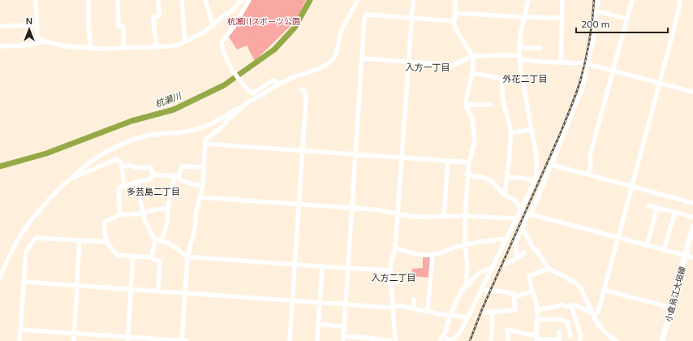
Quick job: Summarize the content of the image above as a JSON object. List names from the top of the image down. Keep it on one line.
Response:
{"streets":{"main road":["小倉烏江大垣線"]},"districts":["入方一丁目","外花二丁目","多芸島二丁目","入方二丁目"],"water":["杭瀬川"],"parks":["杭瀬川スポーツ公園"],"scale_bar":"200 m","north":"top"}
